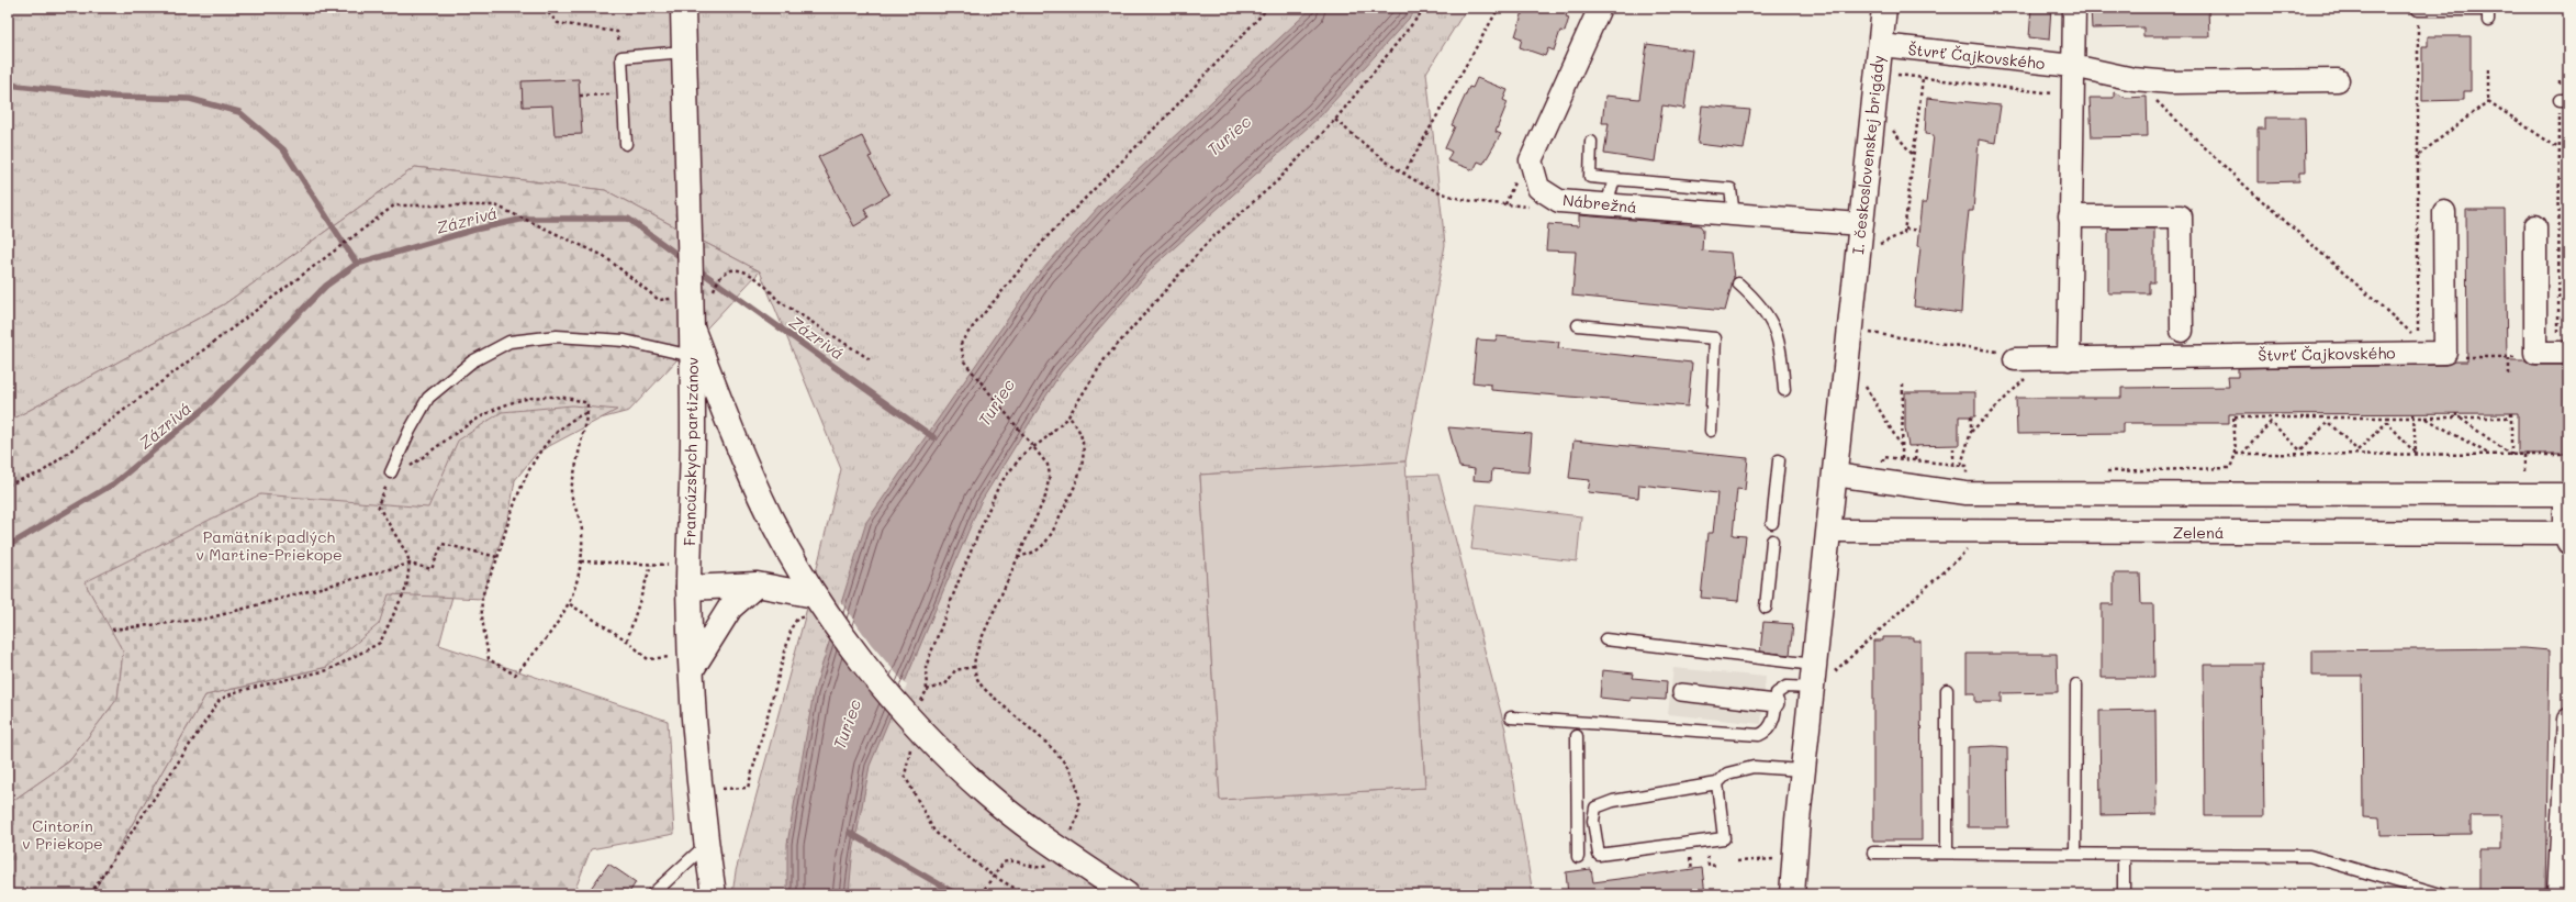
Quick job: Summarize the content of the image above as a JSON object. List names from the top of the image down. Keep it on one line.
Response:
{"streets":{"street":["Štvrť Čajkovského","I. československej brigády","Nábrežná","Francúzskych partizánov","Zelená"]},"crossings":[["Štvrť Čajkovského","I. československej brigády"],["I. československej brigády","Nábrežná"],["I. československej brigády","Zelená"]],"water":["Turiec","Zázrivá"],"parks":["Pamätník padlých v Martine-Priekope","Cintorín v Priekope"]}
